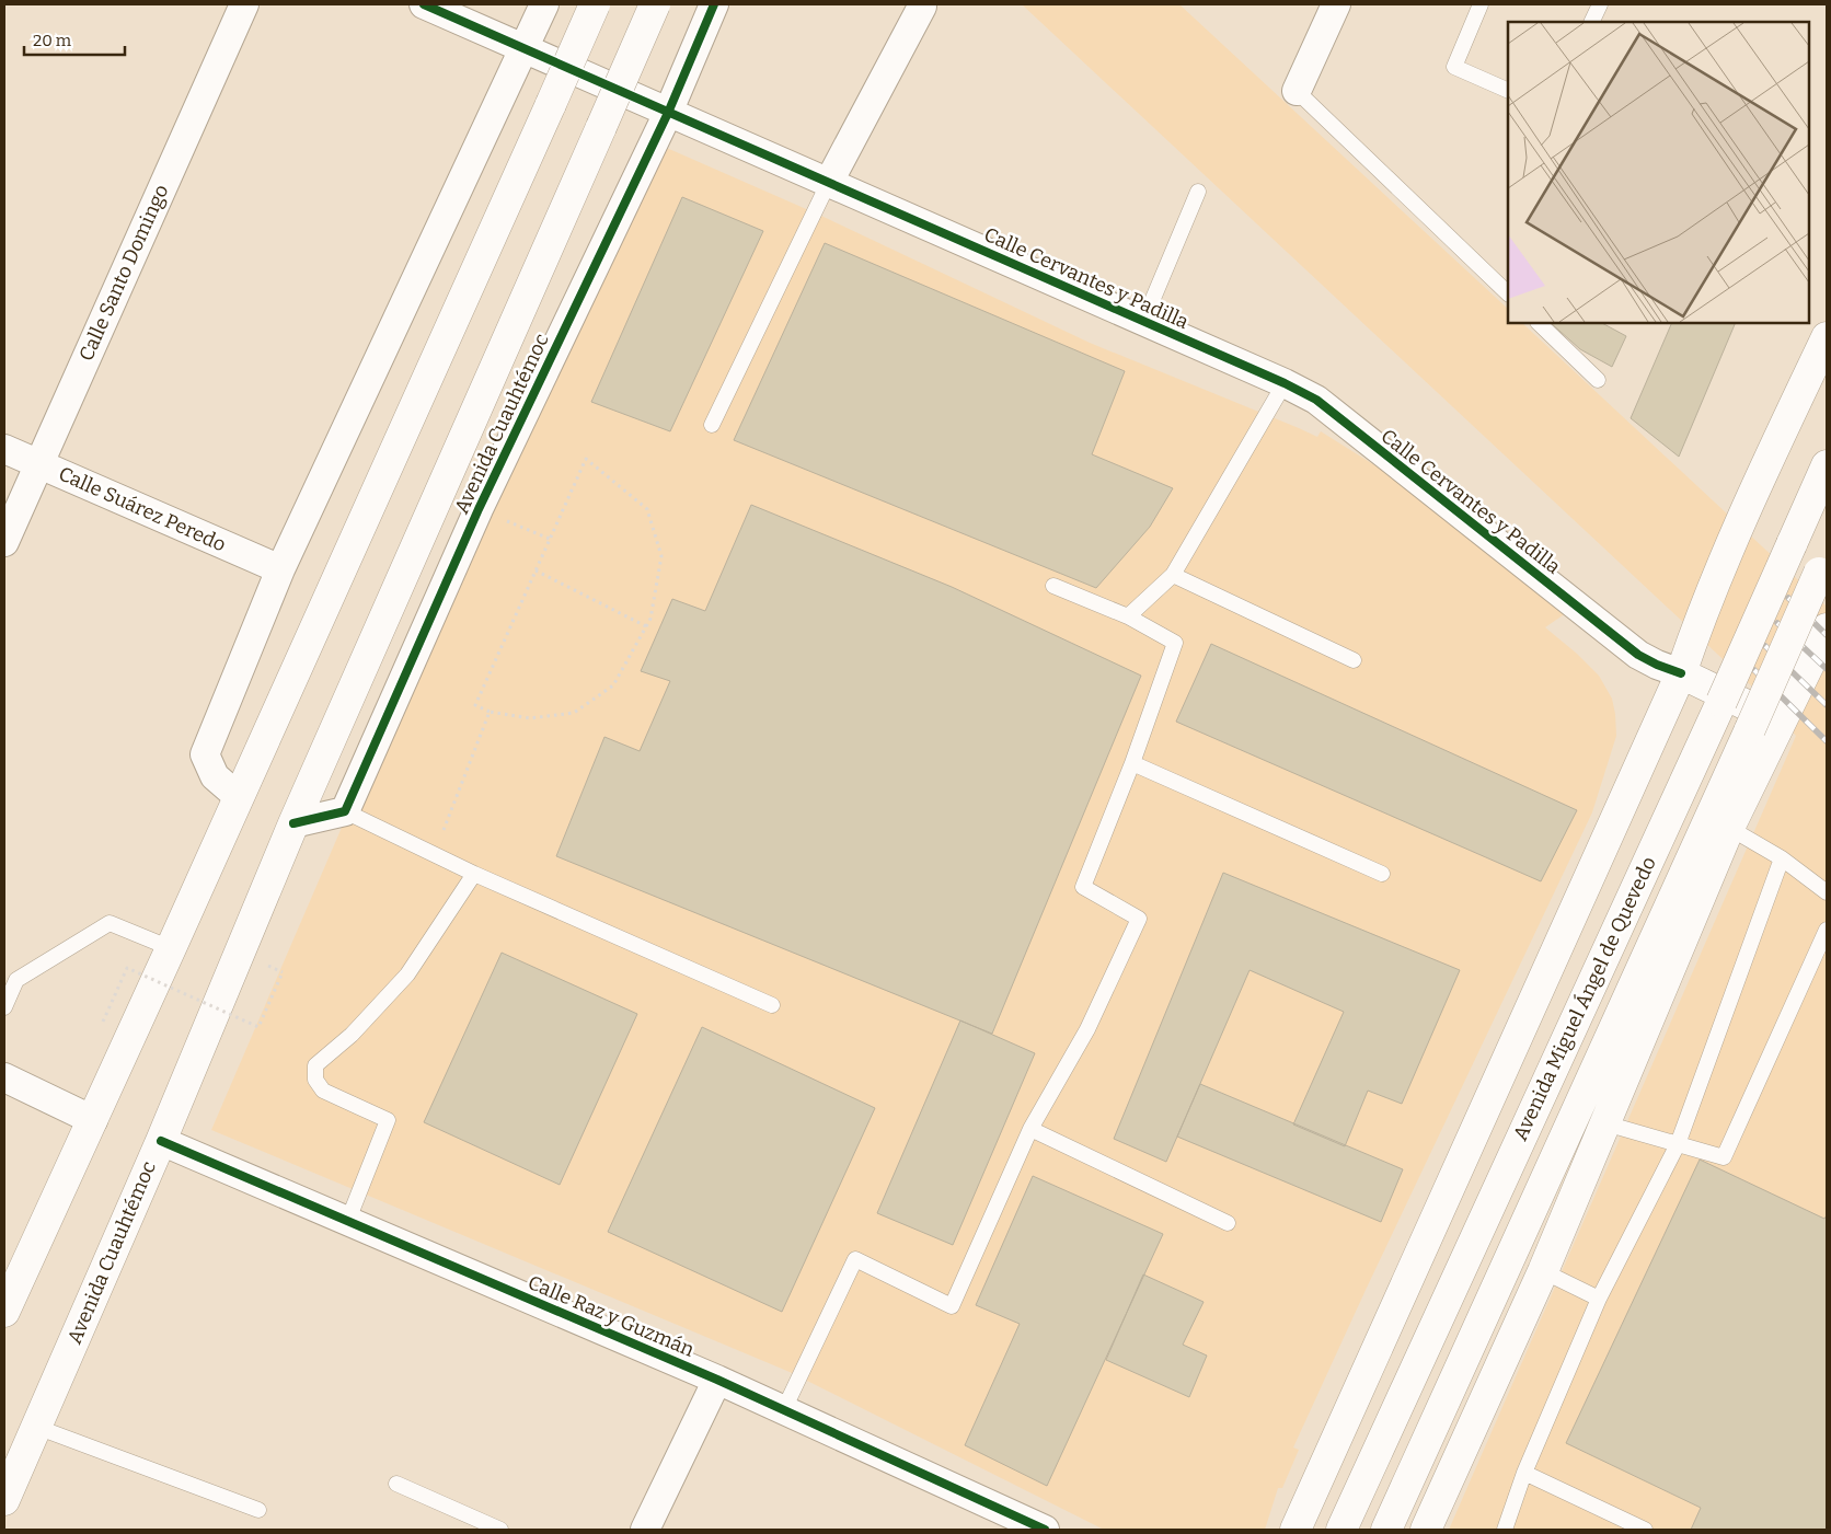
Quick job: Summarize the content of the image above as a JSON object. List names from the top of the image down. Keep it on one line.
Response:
{"streets":{"main road":["Avenida Cuauhtémoc","Avenida Miguel Ángel de Quevedo"],"street":["Calle Santo Domingo","Calle Cervantes y Padilla","Calle Suárez Peredo","Calle Raz y Guzmán"]},"crossings":[["Calle Santo Domingo","Calle Suárez Peredo"],["Calle Cervantes y Padilla","Avenida Cuauhtémoc"],["Avenida Cuauhtémoc","Calle Raz y Guzmán"]],"scale_bar":"20 m"}
